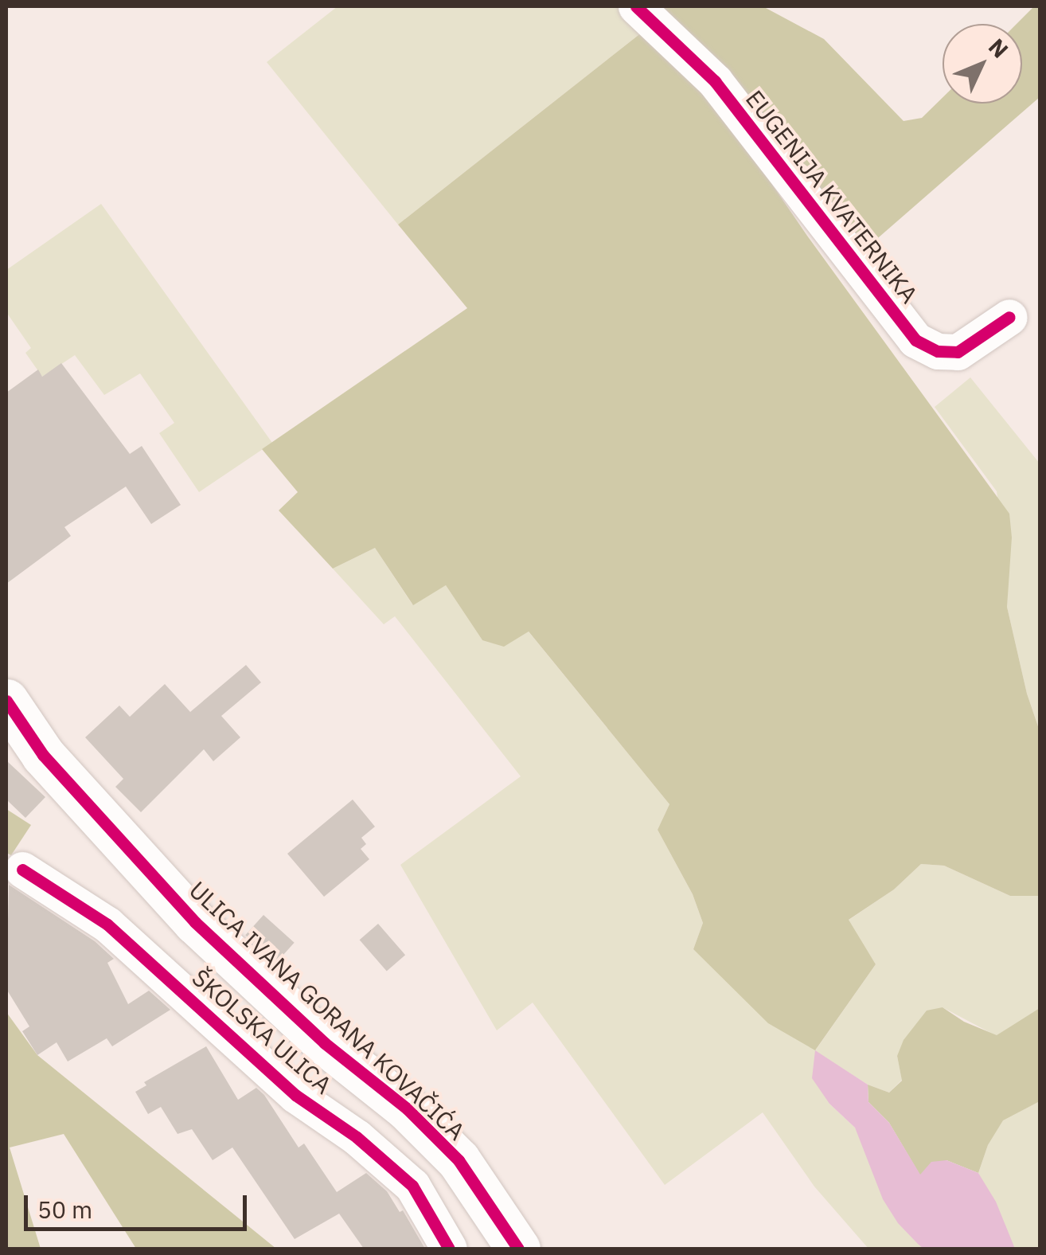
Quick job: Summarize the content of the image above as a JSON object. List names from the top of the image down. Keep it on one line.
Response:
{"streets":{"main road":["ULICA IVANA GORANA KOVAČIĆA"],"street":["EUGENIJA KVATERNIKA","ŠKOLSKA ULICA"]},"scale_bar":"50 m","north":"top right"}
